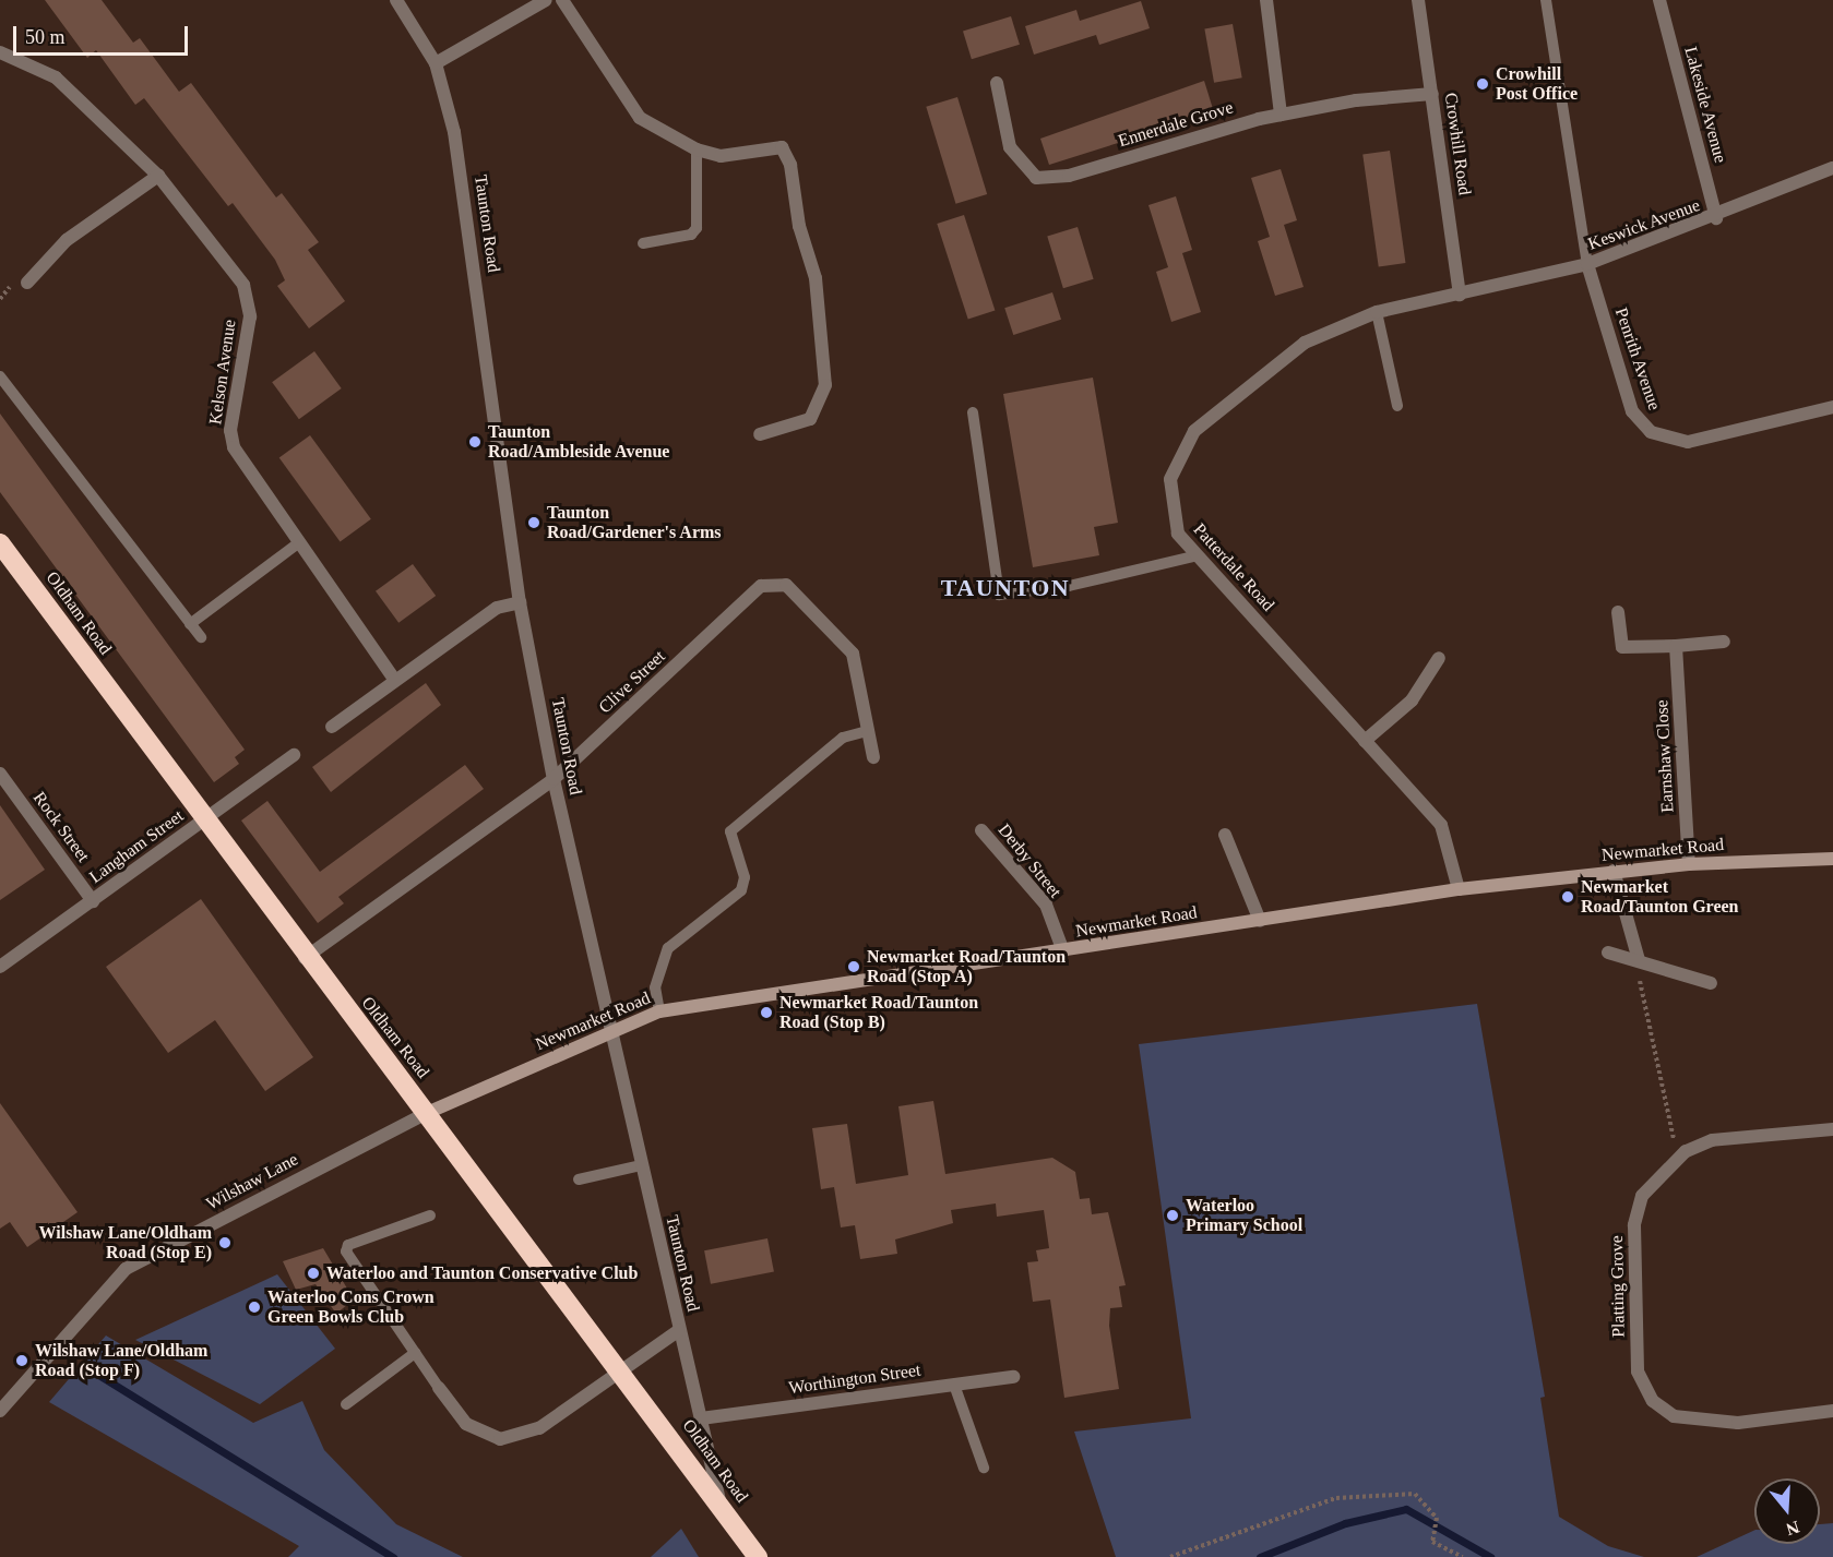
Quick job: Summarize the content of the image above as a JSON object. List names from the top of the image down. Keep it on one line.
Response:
{"streets":{"highway":["Oldham Road"],"street":["Lakeside Avenue","Ennerdale Grove","Crowhill Road","Taunton Road","Keswick Avenue","Penrith Avenue","Kelson Avenue","Patterdale Road","Clive Street","Earnshaw Close","Rock Street","Langham Street","Newmarket Road","Derby Street","Wilshaw Lane","Platting Grove","Worthington Street"]},"crossings":[["Lakeside Avenue","Keswick Avenue"],["Ennerdale Grove","Crowhill Road"],["Crowhill Road","Keswick Avenue"],["Crowhill Road","Patterdale Road"],["Taunton Road","Oldham Road"],["Taunton Road","Clive Street"],["Taunton Road","Newmarket Road"],["Taunton Road","Worthington Street"],["Keswick Avenue","Penrith Avenue"],["Keswick Avenue","Patterdale Road"],["Patterdale Road","Newmarket Road"],["Oldham Road","Clive Street"],["Oldham Road","Langham Street"],["Oldham Road","Newmarket Road"],["Oldham Road","Wilshaw Lane"],["Earnshaw Close","Newmarket Road"],["Rock Street","Langham Street"],["Newmarket Road","Derby Street"],["Newmarket Road","Wilshaw Lane"]],"districts":["TAUNTON"],"places":["Crowhill Post Office","Taunton Road/Ambleside Avenue","Taunton Road/Gardener's Arms","Newmarket Road/Taunton Green","Newmarket Road/Taunton Road (Stop A)","Newmarket Road/Taunton Road (Stop B)","Waterloo Primary School","Wilshaw Lane/Oldham Road (Stop E)","Waterloo and Taunton Conservative Club","Waterloo Cons Crown Green Bowls Club","Wilshaw Lane/Oldham Road (Stop F)"],"scale_bar":"50 m","north":"bottom"}
